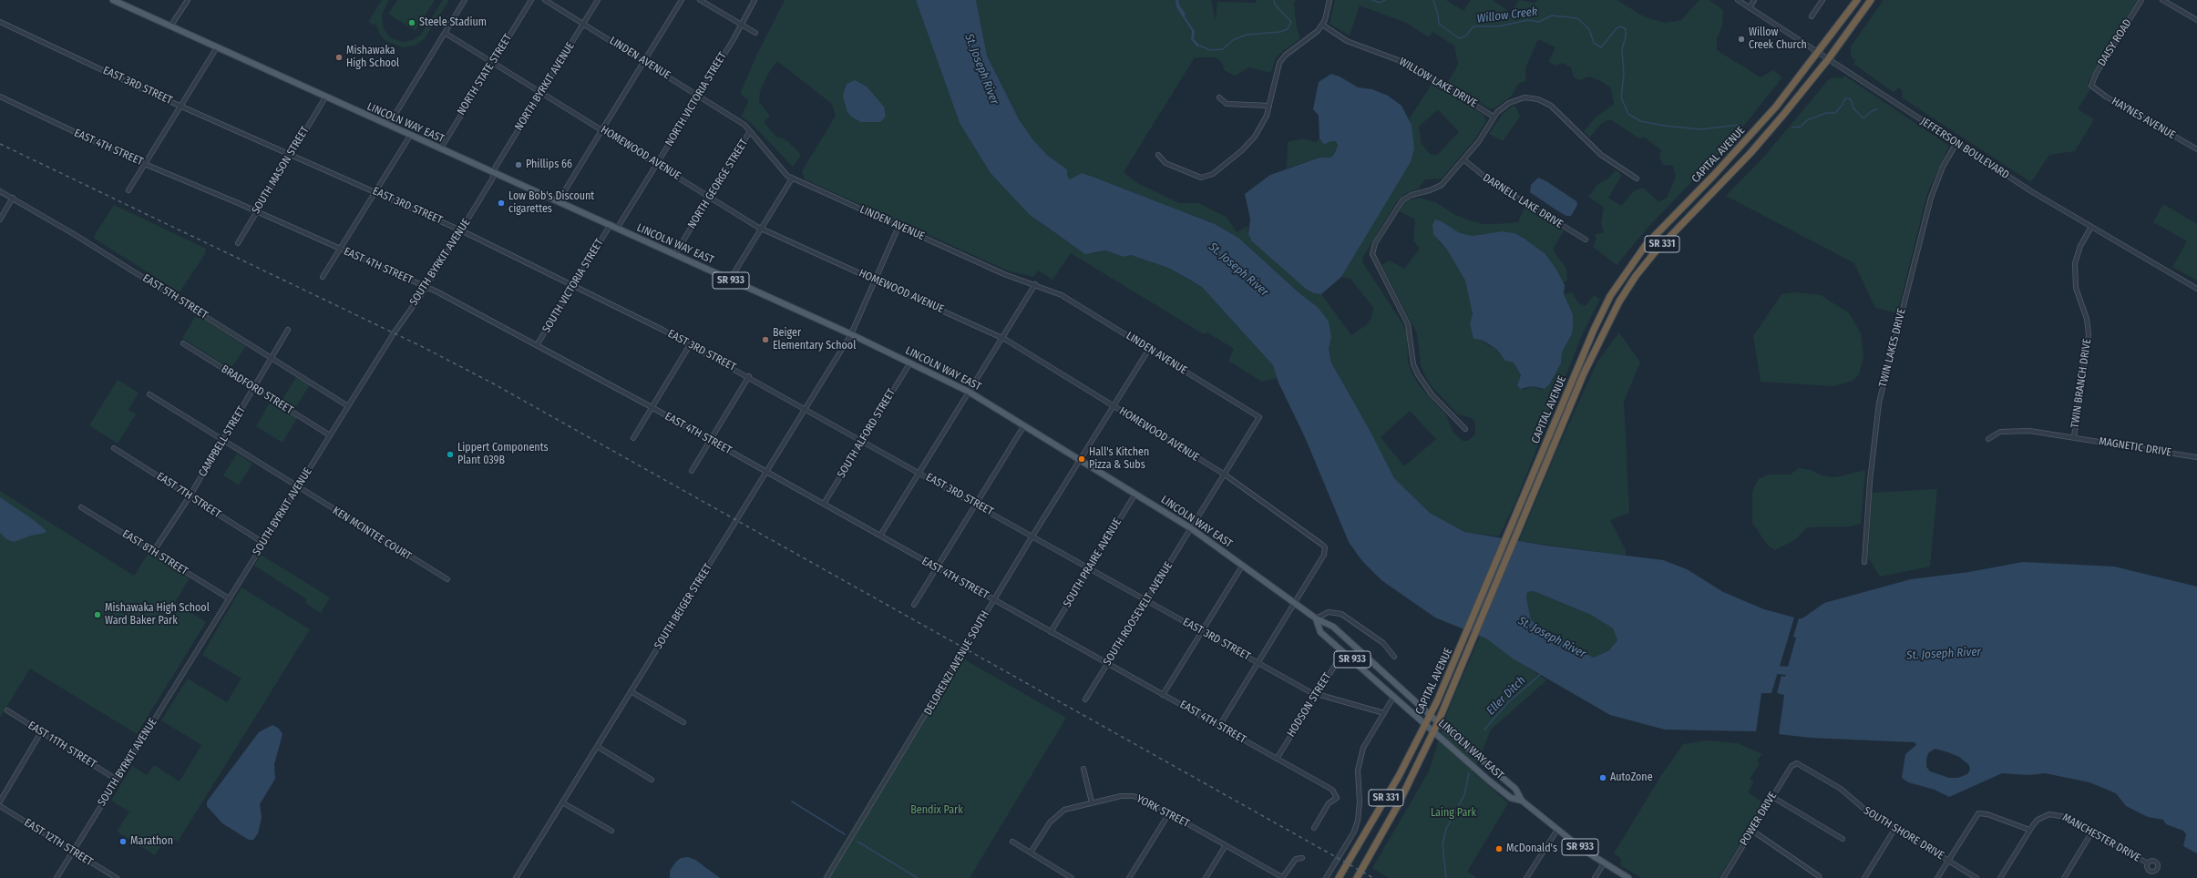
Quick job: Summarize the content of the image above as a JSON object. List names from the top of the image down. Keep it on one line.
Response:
{"streets":{"highway":["CAPITAL AVENUE","SR 331"],"main road":["LINCOLN WAY EAST","SR 933"],"street":["DAISY ROAD","LINDEN AVENUE","NORTH STATE STREET","WILLOW LAKE DRIVE","EAST 3RD STREET","NORTH BYRKIT AVENUE","NORTH VICTORIA STREET","HAYNES AVENUE","EAST 4TH STREET","JEFFERSON BOULEVARD","HOMEWOOD AVENUE","SOUTH MASON STREET","NORTH GEORGE STREET","DARNELL LAKE DRIVE","SOUTH BYRKIT AVENUE","SOUTH VICTORIA STREET","EAST 5TH STREET","TWIN LAKES DRIVE","TWIN BRANCH DRIVE","BRADFORD STREET","SOUTH ALFORD STREET","CAMPBELL STREET","MAGNETIC DRIVE","EAST 7TH STREET","KEN MCINTEE COURT","EAST 8TH STREET","SOUTH PRAIRE AVENUE","SOUTH BEIGER STREET","SOUTH ROOSEVELT AVENUE","DELORENZI AVENUE SOUTH","HODSON STREET","EAST 11TH STREET","YORK STREET","POWER DRIVE","SOUTH SHORE DRIVE","MANCHESTER DRIVE","EAST 12TH STREET"]},"crossings":[["DAISY ROAD","HAYNES AVENUE"],["LINDEN AVENUE","NORTH BYRKIT AVENUE"],["LINDEN AVENUE","NORTH VICTORIA STREET"],["LINDEN AVENUE","NORTH GEORGE STREET"],["LINDEN AVENUE","SOUTH BEIGER STREET"],["LINDEN AVENUE","SOUTH ROOSEVELT AVENUE"],["LINDEN AVENUE","DELORENZI AVENUE SOUTH"],["NORTH STATE STREET","LINCOLN WAY EAST"],["NORTH STATE STREET","HOMEWOOD AVENUE"],["EAST 3RD STREET","HOMEWOOD AVENUE"],["EAST 3RD STREET","SOUTH MASON STREET"],["EAST 3RD STREET","SOUTH BYRKIT AVENUE"],["EAST 3RD STREET","SOUTH VICTORIA STREET"],["EAST 3RD STREET","SOUTH ALFORD STREET"],["EAST 3RD STREET","SOUTH PRAIRE AVENUE"],["EAST 3RD STREET","SOUTH BEIGER STREET"],["EAST 3RD STREET","SOUTH ROOSEVELT AVENUE"],["EAST 3RD STREET","DELORENZI AVENUE SOUTH"],["EAST 3RD STREET","HODSON STREET"],["NORTH BYRKIT AVENUE","LINCOLN WAY EAST"],["NORTH BYRKIT AVENUE","HOMEWOOD AVENUE"],["NORTH BYRKIT AVENUE","SOUTH BYRKIT AVENUE"],["NORTH VICTORIA STREET","LINCOLN WAY EAST"],["NORTH VICTORIA STREET","HOMEWOOD AVENUE"],["LINCOLN WAY EAST","HOMEWOOD AVENUE"],["LINCOLN WAY EAST","CAPITAL AVENUE"],["LINCOLN WAY EAST","SOUTH MASON STREET"],["LINCOLN WAY EAST","NORTH GEORGE STREET"],["LINCOLN WAY EAST","SOUTH BYRKIT AVENUE"],["LINCOLN WAY EAST","SOUTH VICTORIA STREET"],["LINCOLN WAY EAST","SOUTH ALFORD STREET"],["LINCOLN WAY EAST","SOUTH PRAIRE AVENUE"],["LINCOLN WAY EAST","SOUTH BEIGER STREET"],["LINCOLN WAY EAST","SOUTH ROOSEVELT AVENUE"],["LINCOLN WAY EAST","DELORENZI AVENUE SOUTH"],["LINCOLN WAY EAST","HODSON STREET"],["EAST 4TH STREET","HOMEWOOD AVENUE"],["EAST 4TH STREET","SOUTH MASON STREET"],["EAST 4TH STREET","SOUTH BYRKIT AVENUE"],["EAST 4TH STREET","SOUTH VICTORIA STREET"],["EAST 4TH STREET","SOUTH ALFORD STREET"],["EAST 4TH STREET","SOUTH PRAIRE AVENUE"],["EAST 4TH STREET","SOUTH BEIGER STREET"],["EAST 4TH STREET","SOUTH ROOSEVELT AVENUE"],["EAST 4TH STREET","DELORENZI AVENUE SOUTH"],["EAST 4TH STREET","HODSON STREET"],["JEFFERSON BOULEVARD","CAPITAL AVENUE"],["JEFFERSON BOULEVARD","TWIN LAKES DRIVE"],["JEFFERSON BOULEVARD","TWIN BRANCH DRIVE"],["HOMEWOOD AVENUE","NORTH GEORGE STREET"],["HOMEWOOD AVENUE","SOUTH BEIGER STREET"],["HOMEWOOD AVENUE","SOUTH ROOSEVELT AVENUE"],["HOMEWOOD AVENUE","DELORENZI AVENUE SOUTH"],["SOUTH BYRKIT AVENUE","EAST 5TH STREET"],["SOUTH BYRKIT AVENUE","BRADFORD STREET"],["SOUTH BYRKIT AVENUE","EAST 7TH STREET"],["SOUTH BYRKIT AVENUE","KEN MCINTEE COURT"],["SOUTH BYRKIT AVENUE","EAST 8TH STREET"],["SOUTH BYRKIT AVENUE","EAST 11TH STREET"],["SOUTH BYRKIT AVENUE","EAST 12TH STREET"],["EAST 5TH STREET","CAMPBELL STREET"],["TWIN BRANCH DRIVE","MAGNETIC DRIVE"],["BRADFORD STREET","CAMPBELL STREET"],["CAMPBELL STREET","EAST 7TH STREET"],["CAMPBELL STREET","KEN MCINTEE COURT"],["CAMPBELL STREET","EAST 8TH STREET"],["POWER DRIVE","SOUTH SHORE DRIVE"]],"water":["Willow Creek","St. Joseph River","Eller Ditch"],"parks":["Bendix Park","Laing Park"],"places":["Steele Stadium","Willow Creek Church","Mishawaka High School","Phillips 66","Low Bob's Discount cigarettes","Beiger Elementary School","Lippert Components Plant 039B","Hall's Kitchen Pizza & Subs","Mishawaka High School Ward Baker Park","AutoZone","Marathon","McDonald's"]}
